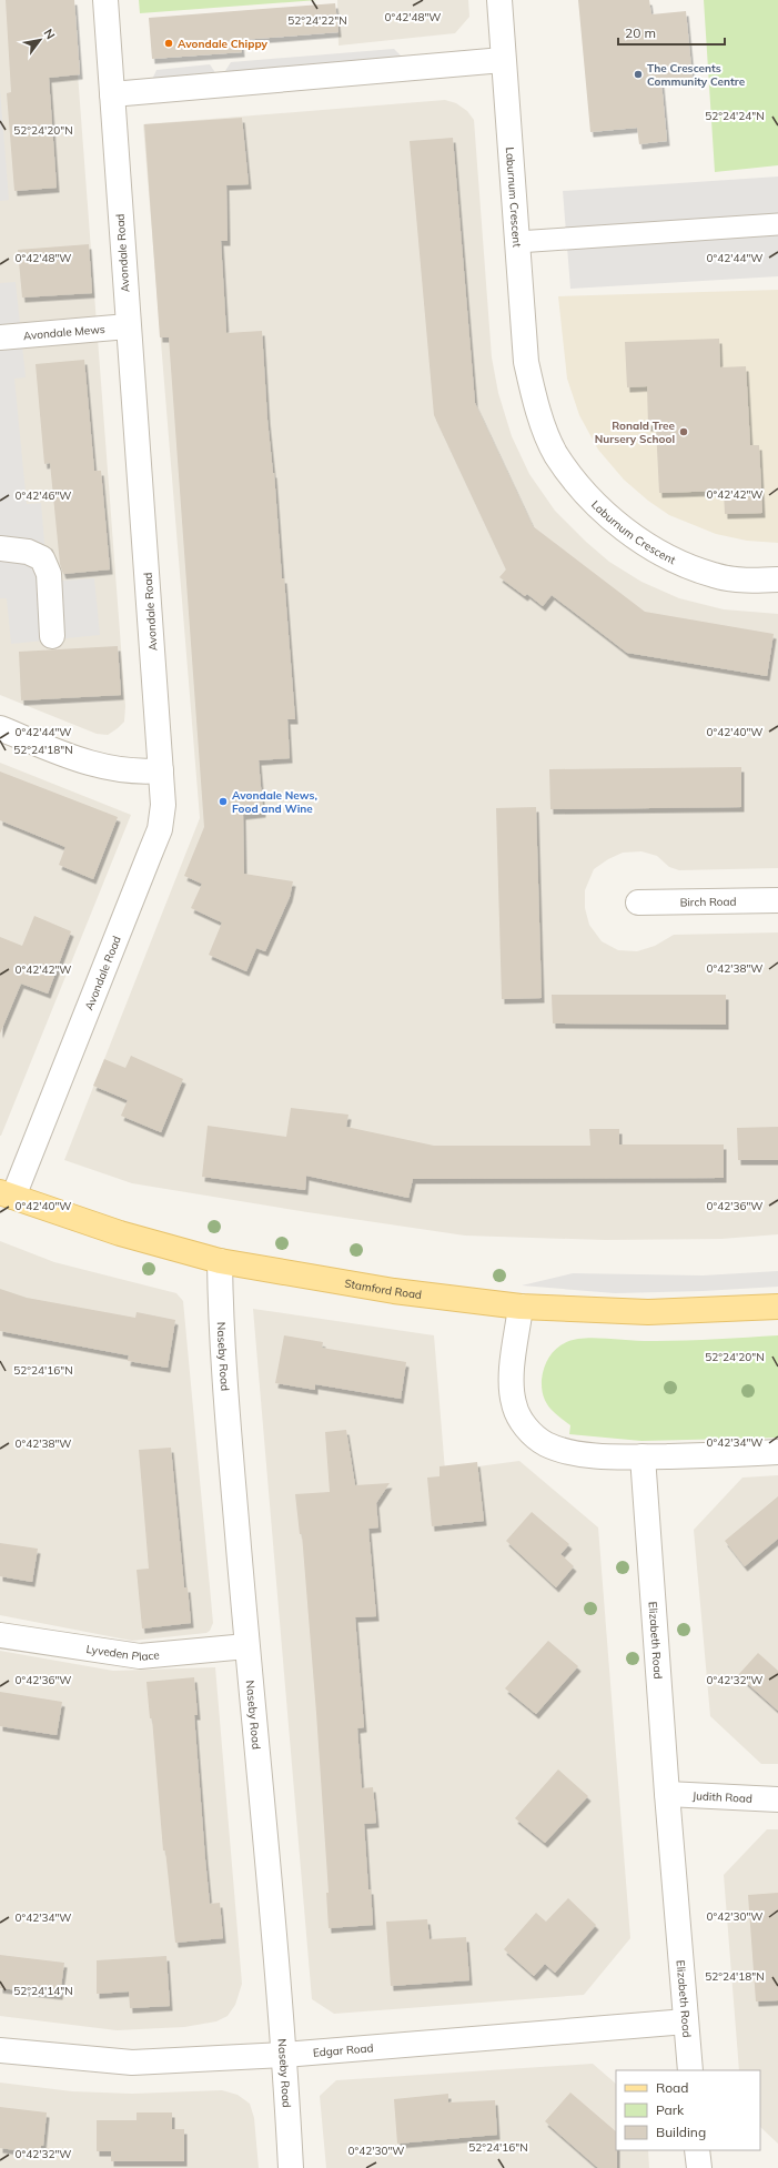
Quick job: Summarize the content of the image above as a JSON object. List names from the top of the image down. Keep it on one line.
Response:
{"streets":{"main road":["Stamford Road"],"street":["Laburnum Crescent","Avondale Road","Avondale Mews","Birch Road","Naseby Road","Elizabeth Road","Lyveden Place","Judith Road","Edgar Road"]},"crossings":[["Avondale Road","Avondale Mews"],["Avondale Road","Stamford Road"],["Stamford Road","Naseby Road"],["Naseby Road","Lyveden Place"],["Naseby Road","Edgar Road"],["Elizabeth Road","Judith Road"],["Elizabeth Road","Edgar Road"]],"places":["Avondale Chippy","The Crescents Community Centre","Ronald Tree Nursery School","Avondale News, Food and Wine"],"legend":["Road","Park","Building"],"scale_bar":"20 m","north":"top right","coordinates":["0°42'48\"W","52°24'22\"N","52°24'24\"N","52°24'20\"N","0°42'44\"W","0°42'42\"W","0°42'46\"W","0°42'40\"W","52°24'18\"N","0°42'38\"W","0°42'36\"W","52°24'16\"N","0°42'34\"W","0°42'32\"W","0°42'30\"W","52°24'14\"N"]}
